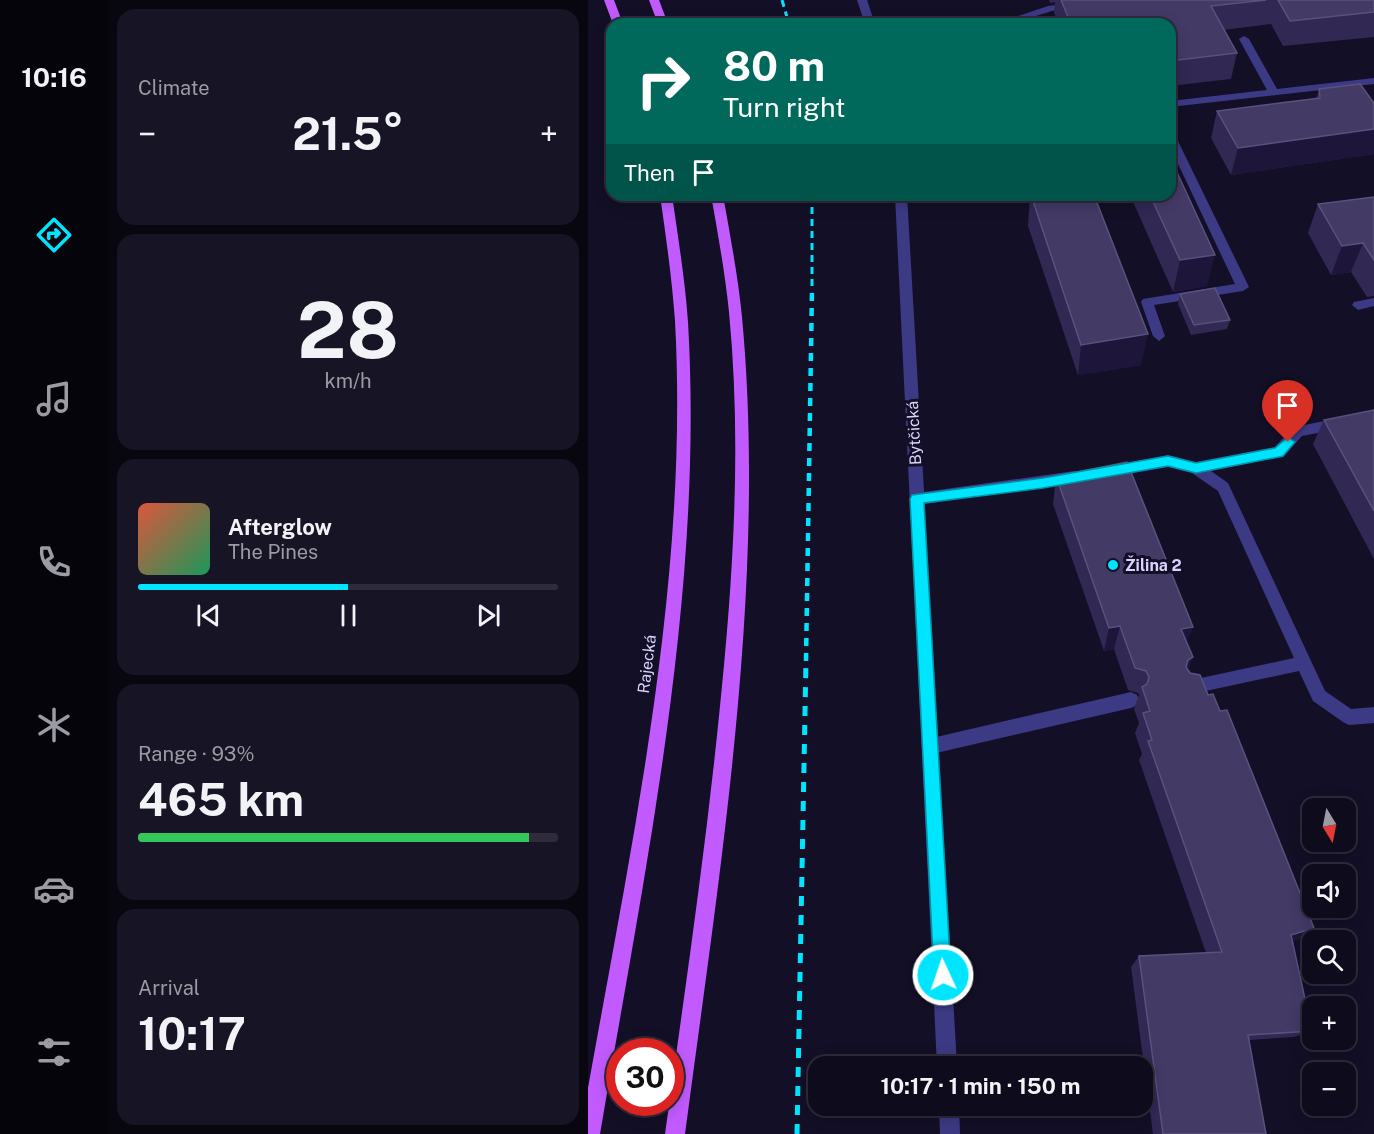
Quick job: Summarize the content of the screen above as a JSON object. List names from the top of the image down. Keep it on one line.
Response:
{"streets":{"main road":["Rajecká"],"street":["Bytčická"]},"places":["Žilina 2"],"north":"bottom","page":{"tabs":"10:16","tile":["Climate",["28","km/h"],["Range · 93%","465 km"],["Arrival","10:17"]],"turn":["80 m","Turn right"],"heat":["−","21.5°","+"],"then":"Then","song":["Afterglow","The Pines"],"map_buttons":["+","−"],"limit":"30","trip":"10:17 · 1 min · 150 m"}}
